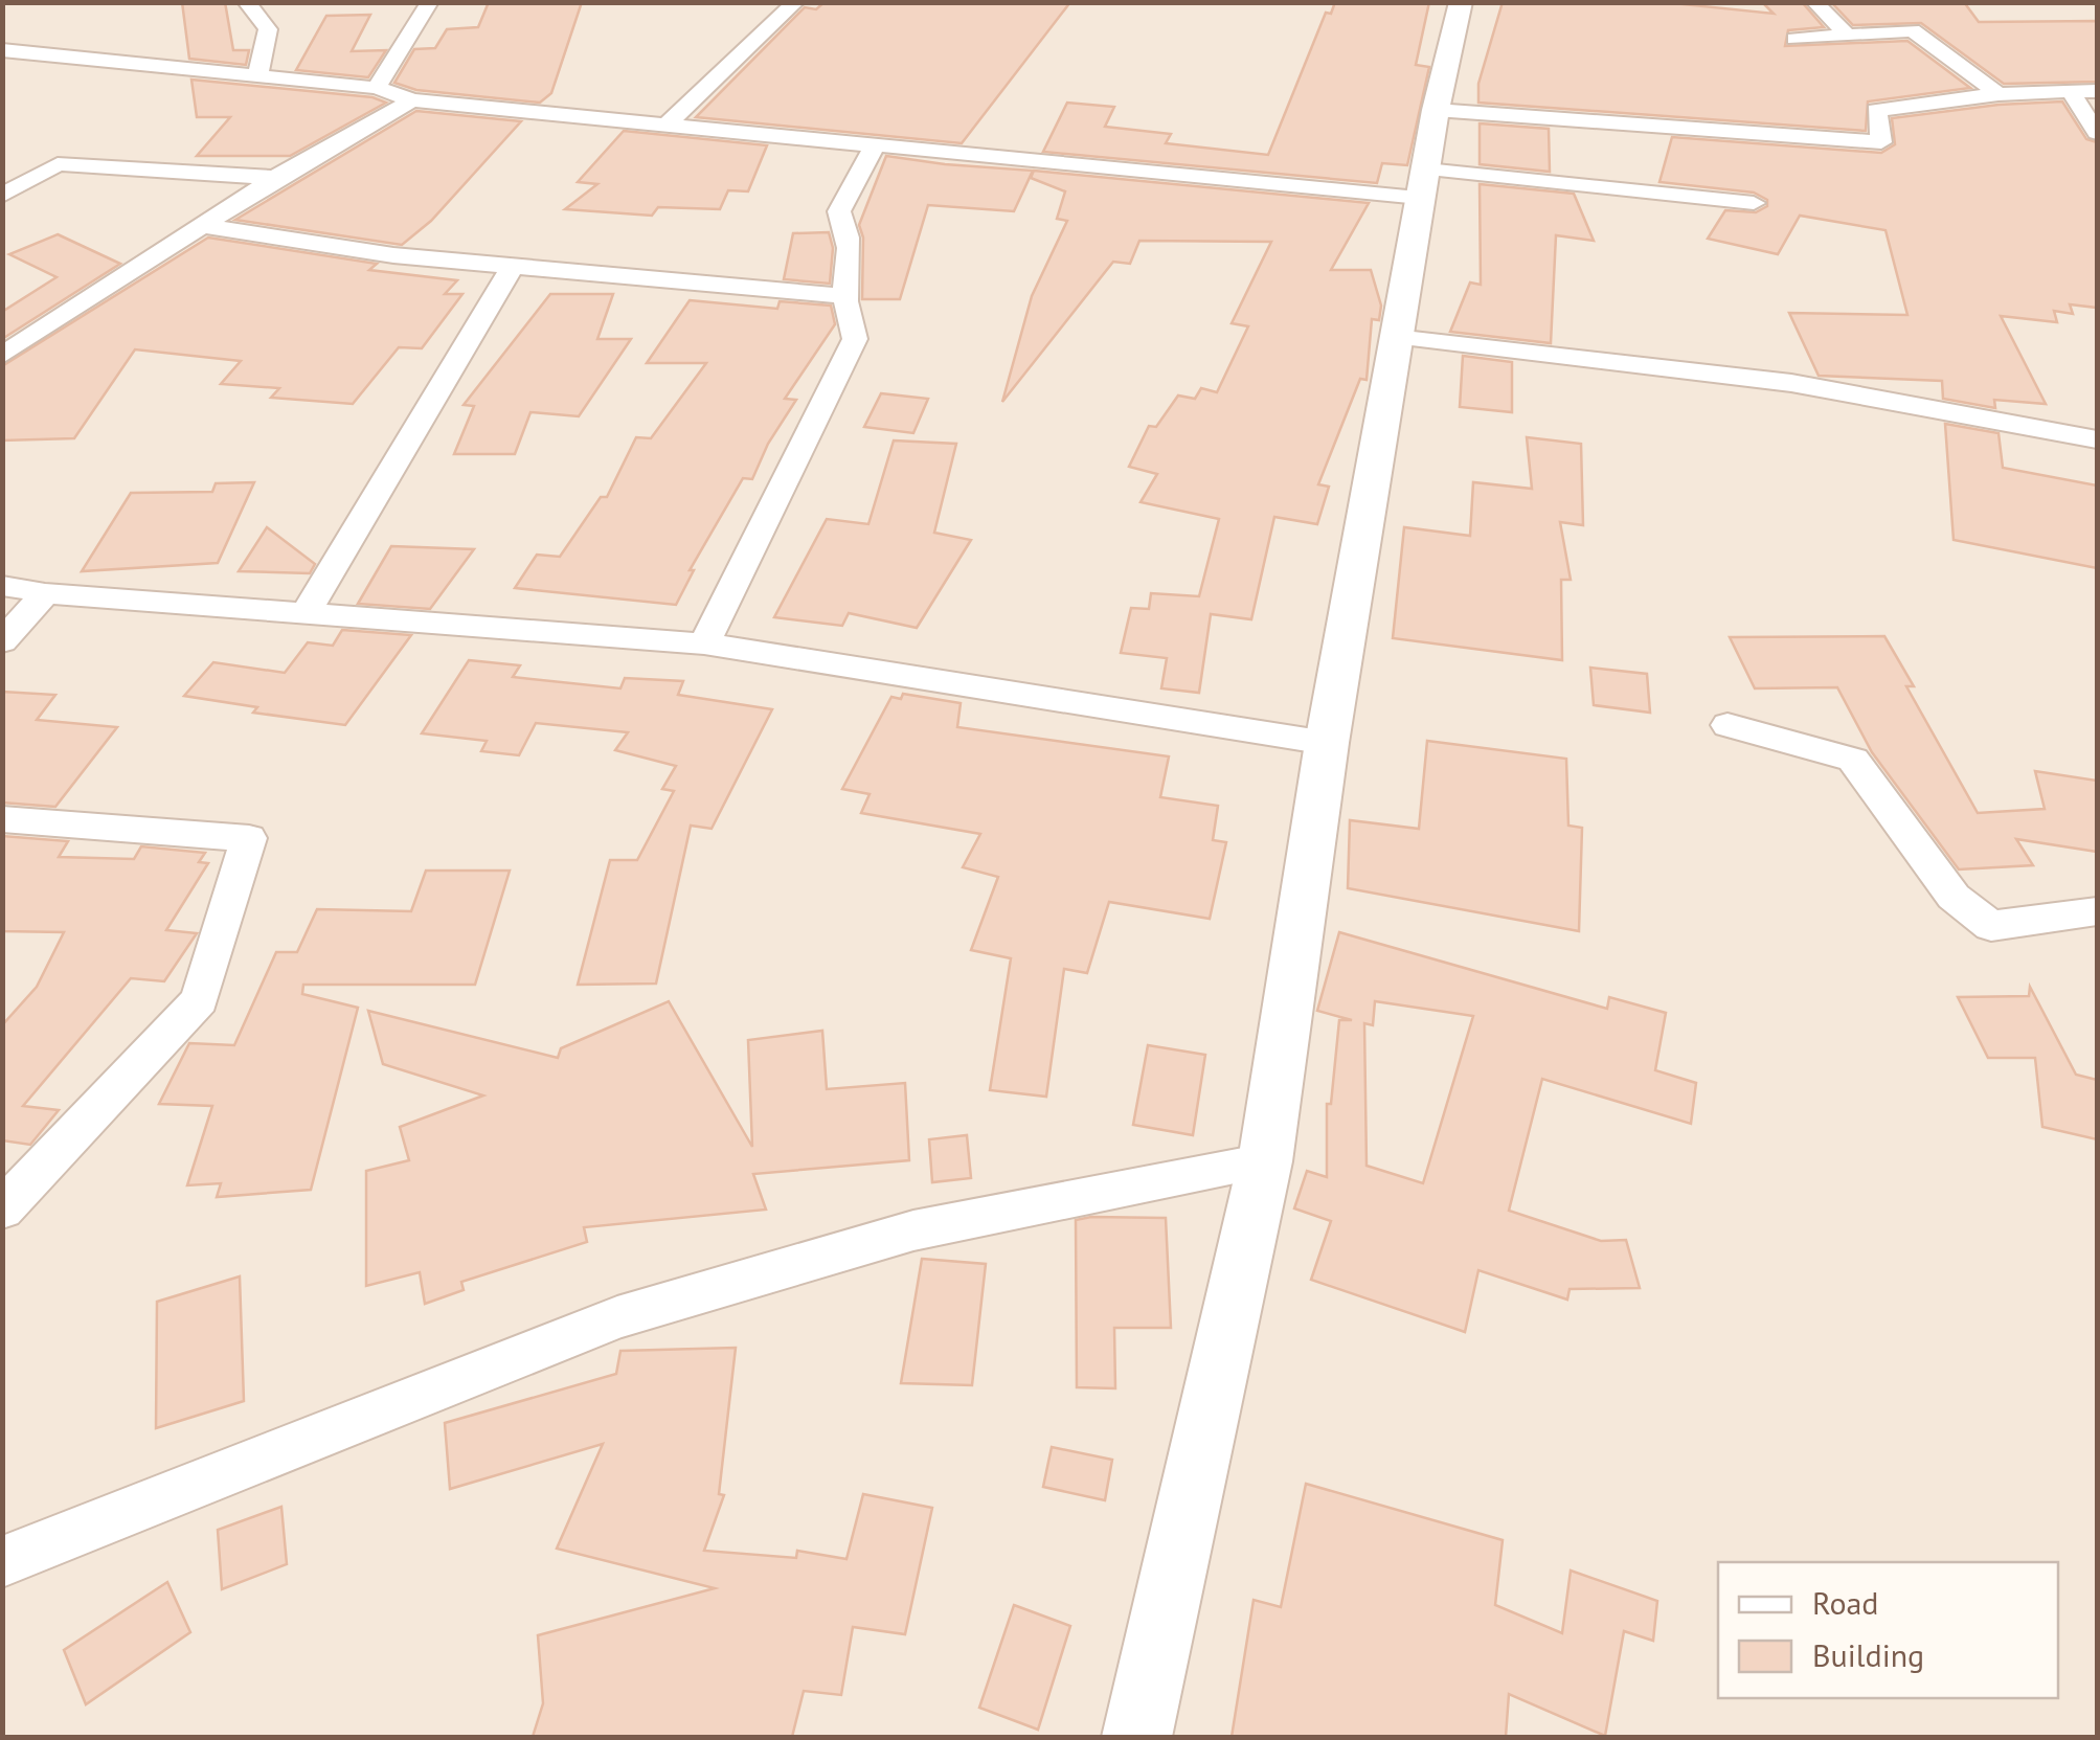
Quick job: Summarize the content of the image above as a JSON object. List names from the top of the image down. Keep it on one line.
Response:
{"legend":["Road","Building"]}
